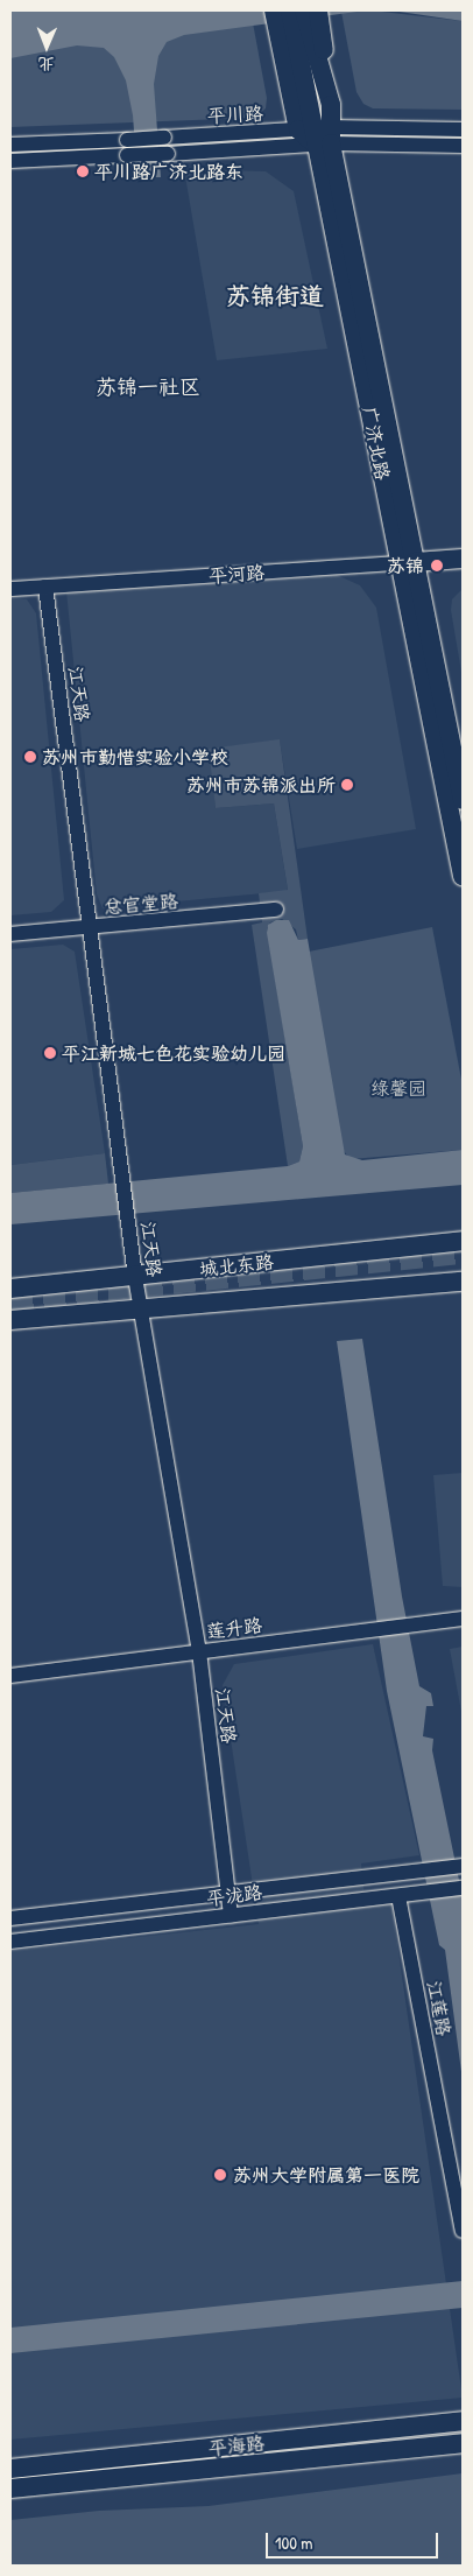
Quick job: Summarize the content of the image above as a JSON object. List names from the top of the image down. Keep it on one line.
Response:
{"streets":{"main road":["广济北路","平河路","城北东路","平海路"],"street":["平川路","江天路","总官堂路","莲升路","平泷路","江莲路"]},"crossings":[["平川路","广济北路"],["广济北路","平河路"],["平河路","江天路"],["江天路","总官堂路"],["江天路","城北东路"],["江天路","莲升路"],["江天路","平泷路"],["平泷路","江莲路"]],"districts":["苏锦街道","苏锦一社区"],"parks":["绿馨园"],"places":["平川路广济北路东","苏锦","苏州市勤惜实验小学校","苏州市苏锦派出所","平江新城七色花实验幼儿园","苏州大学附属第一医院"],"scale_bar":"100 m","north":"bottom"}
